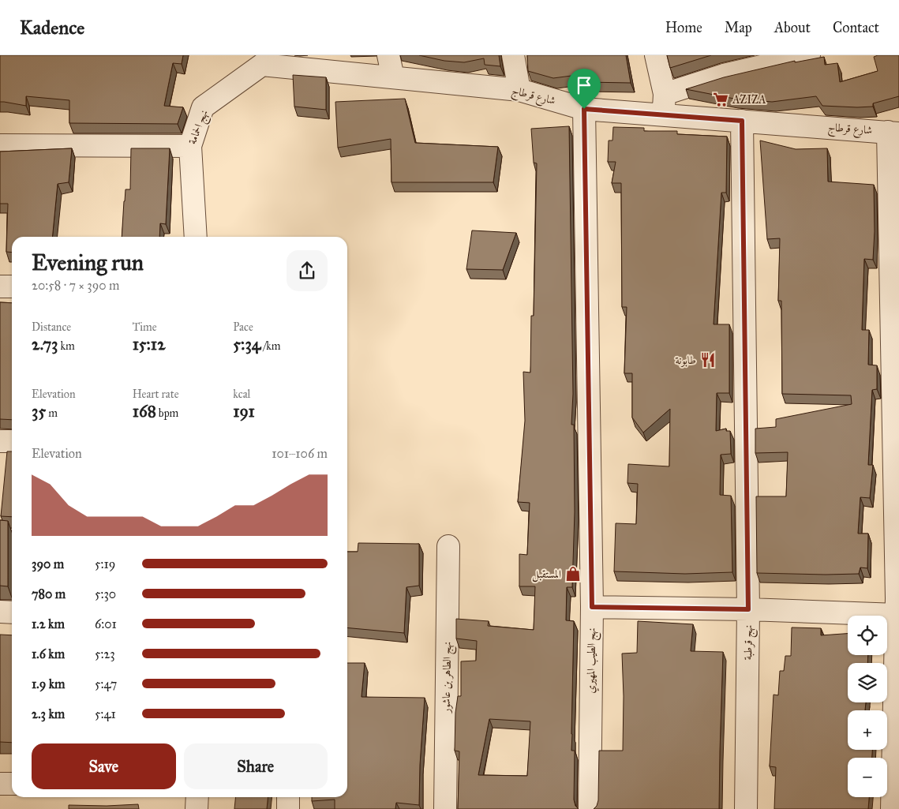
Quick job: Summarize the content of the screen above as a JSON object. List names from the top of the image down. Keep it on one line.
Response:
{"streets":{"street":["شارع قرطاج","نهج الحمامة","نهج قرطبة","نهج الطيب المهيري","نهج الطاهر بن عاشور"]},"crossings":[["شارع قرطاج","نهج الحمامة"],["شارع قرطاج","نهج قرطبة"],["شارع قرطاج","نهج الطيب المهيري"]],"places":{"supermarket":["AZIZA"],"restaurant":["طابونة"],"shop":["المستقبل"]},"page":{"header":"Kadence","nav":["Home","Map","About","Contact"],"heading":["Evening run","20:58 · 7 × 390 m"],"stats":[["Distance","2.73 km"],["Time","15:12"],["Pace","5:34 /km"],["Elevation","35 m"],["Heart rate","168 bpm"],["kcal","191"]],"chart":["Elevation","101–106 m"],"list":[{"name":"390 m","note":"5:19"},{"name":"780 m","note":"5:30"},{"name":"1.2 km","note":"6:01"},{"name":"1.6 km","note":"5:23"},{"name":"1.9 km","note":"5:47"},{"name":"2.3 km","note":"5:41"}],"map_buttons":["+","−"],"buttons":["Save","Share"]}}
